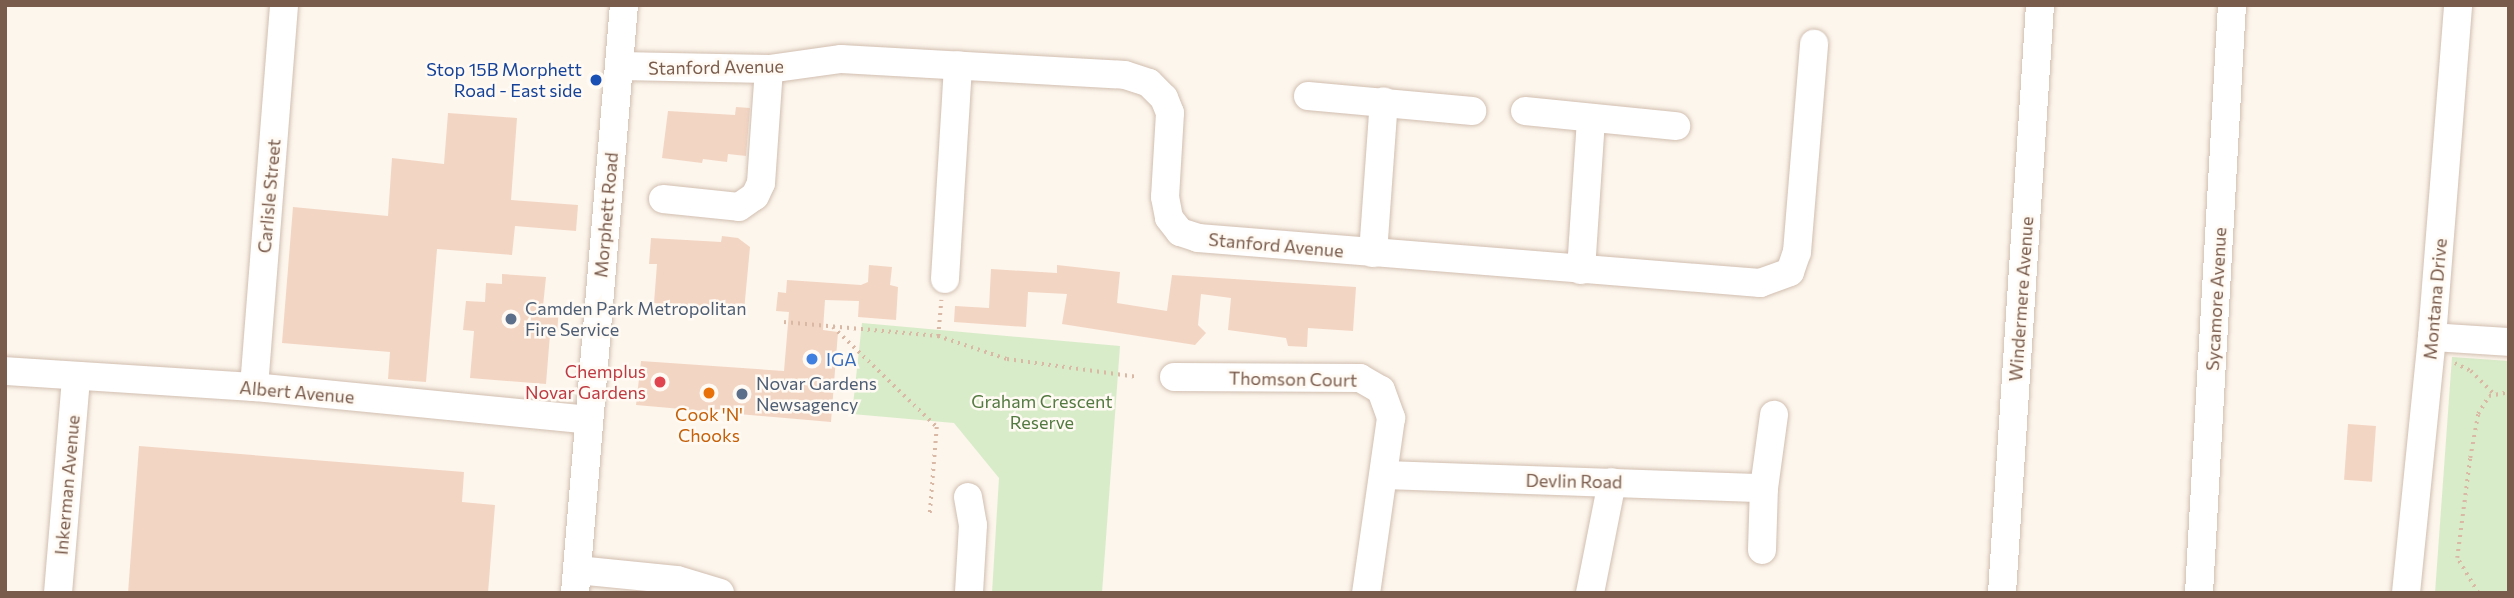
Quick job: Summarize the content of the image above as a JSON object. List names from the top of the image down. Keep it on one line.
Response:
{"streets":{"street":["Stanford Avenue","Carlisle Street","Morphett Road","Windermere Avenue","Sycamore Avenue","Montana Drive","Thomson Court","Albert Avenue","Devlin Road","Inkerman Avenue"]},"crossings":[["Stanford Avenue","Morphett Road"],["Carlisle Street","Albert Avenue"],["Morphett Road","Albert Avenue"],["Thomson Court","Devlin Road"],["Albert Avenue","Inkerman Avenue"]],"parks":["Graham Crescent Reserve"],"places":["Stop 15B Morphett Road - East side","Camden Park Metropolitan Fire Service","IGA","Chemplus Novar Gardens","Cook 'N' Chooks","Novar Gardens Newsagency"]}
